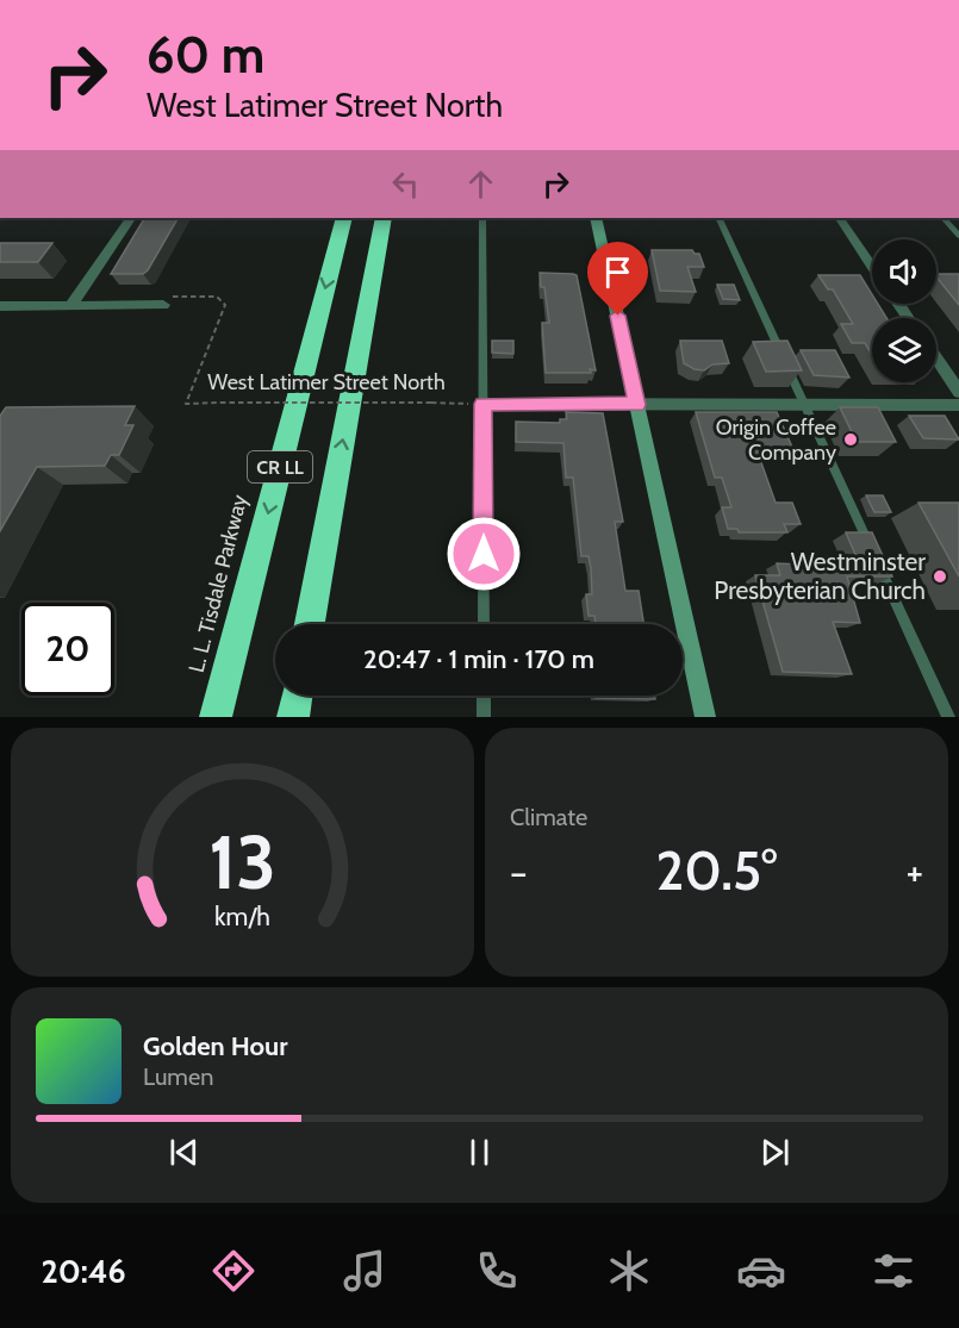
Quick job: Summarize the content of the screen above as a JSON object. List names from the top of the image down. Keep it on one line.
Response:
{"streets":{"highway":["CR LL","L. L. Tisdale Parkway"],"path":["West Latimer Street North"]},"places":["Origin Coffee Company","Westminster Presbyterian Church"],"page":{"turn":["60 m","West Latimer Street North"],"limit":"20","trip":"20:47 · 1 min · 170 m","tile":"Climate","heat":["−","20.5°","+"],"song":["Golden Hour","Lumen"],"tabs":"20:46","gauge":["13","km/h"]}}
